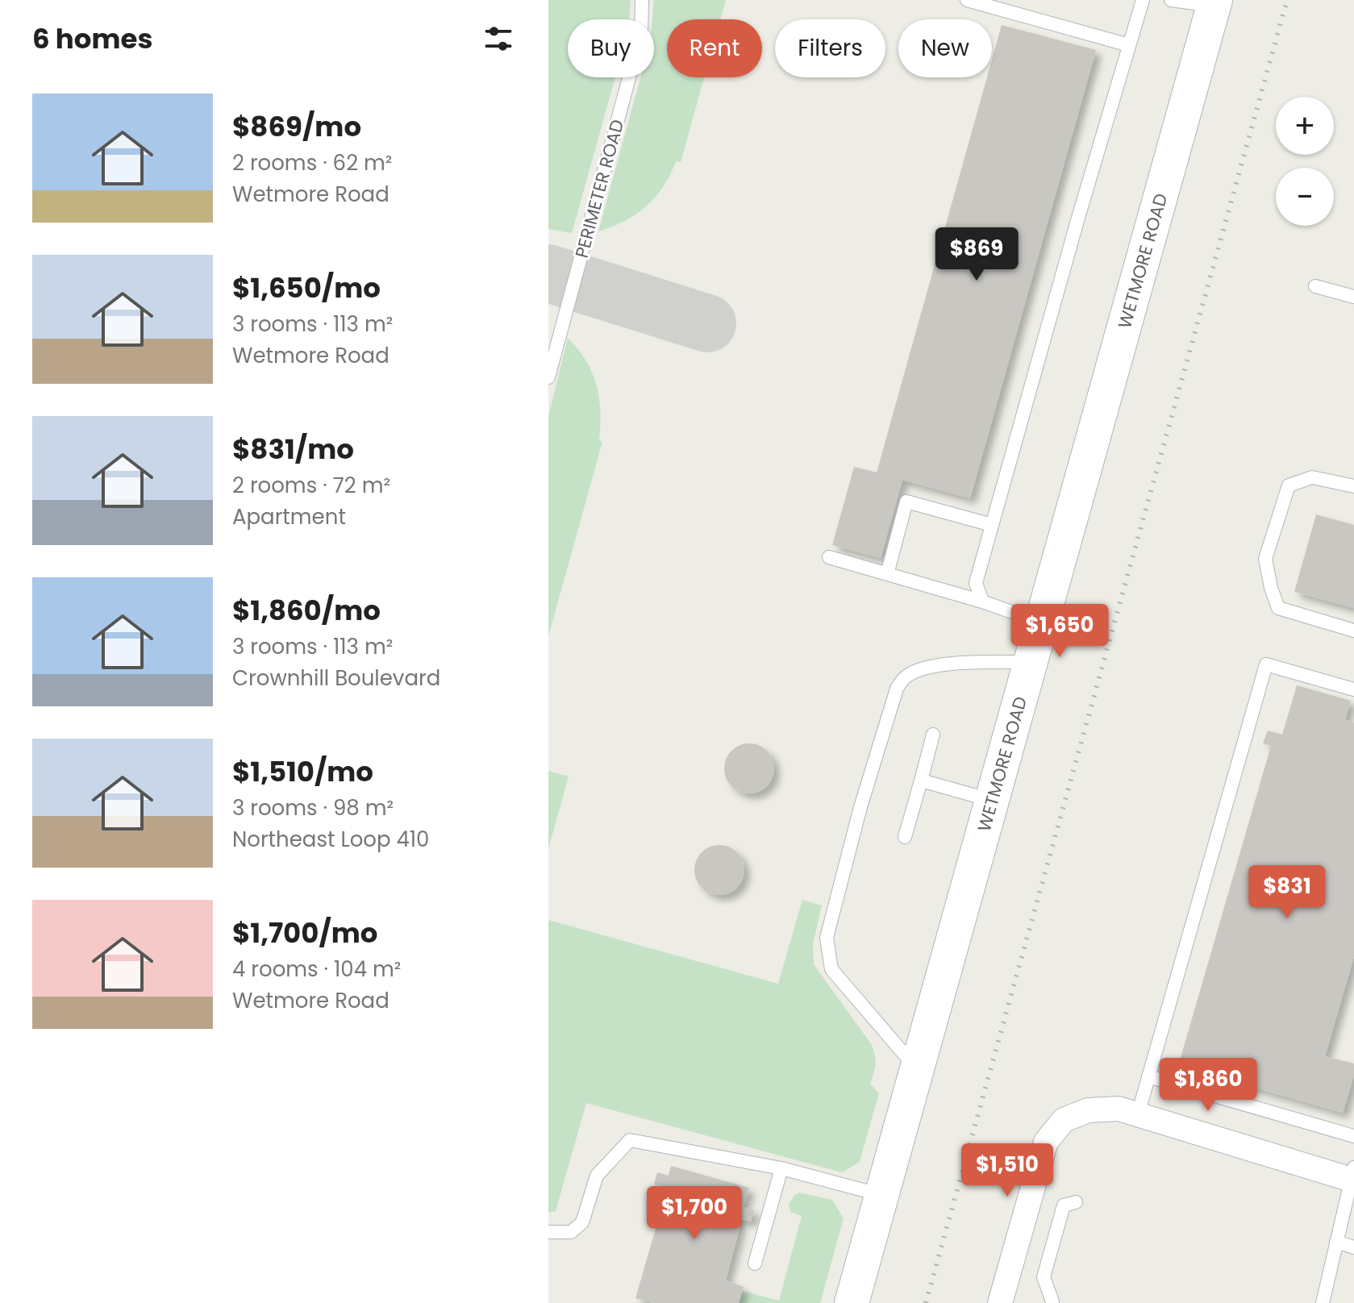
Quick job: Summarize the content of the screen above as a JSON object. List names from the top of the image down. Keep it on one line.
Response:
{"streets":{"main road":["WETMORE ROAD"],"lane":["PERIMETER ROAD"]},"page":{"heading":"6 homes","chip":["Buy","Rent","Filters","New"],"list":[{"name":"$869/mo","note":"2 rooms · 62 m² · Wetmore Road"},{"name":"$1,650/mo","note":"3 rooms · 113 m² · Wetmore Road"},{"name":"$831/mo","note":"2 rooms · 72 m² · Apartment"},{"name":"$1,860/mo","note":"3 rooms · 113 m² · Crownhill Boulevard"},{"name":"$1,510/mo","note":"3 rooms · 98 m² · Northeast Loop 410"},{"name":"$1,700/mo","note":"4 rooms · 104 m² · Wetmore Road"}],"map_buttons":["+","−"],"price":["$869","$1,650","$831","$1,860","$1,510","$1,700"]}}
